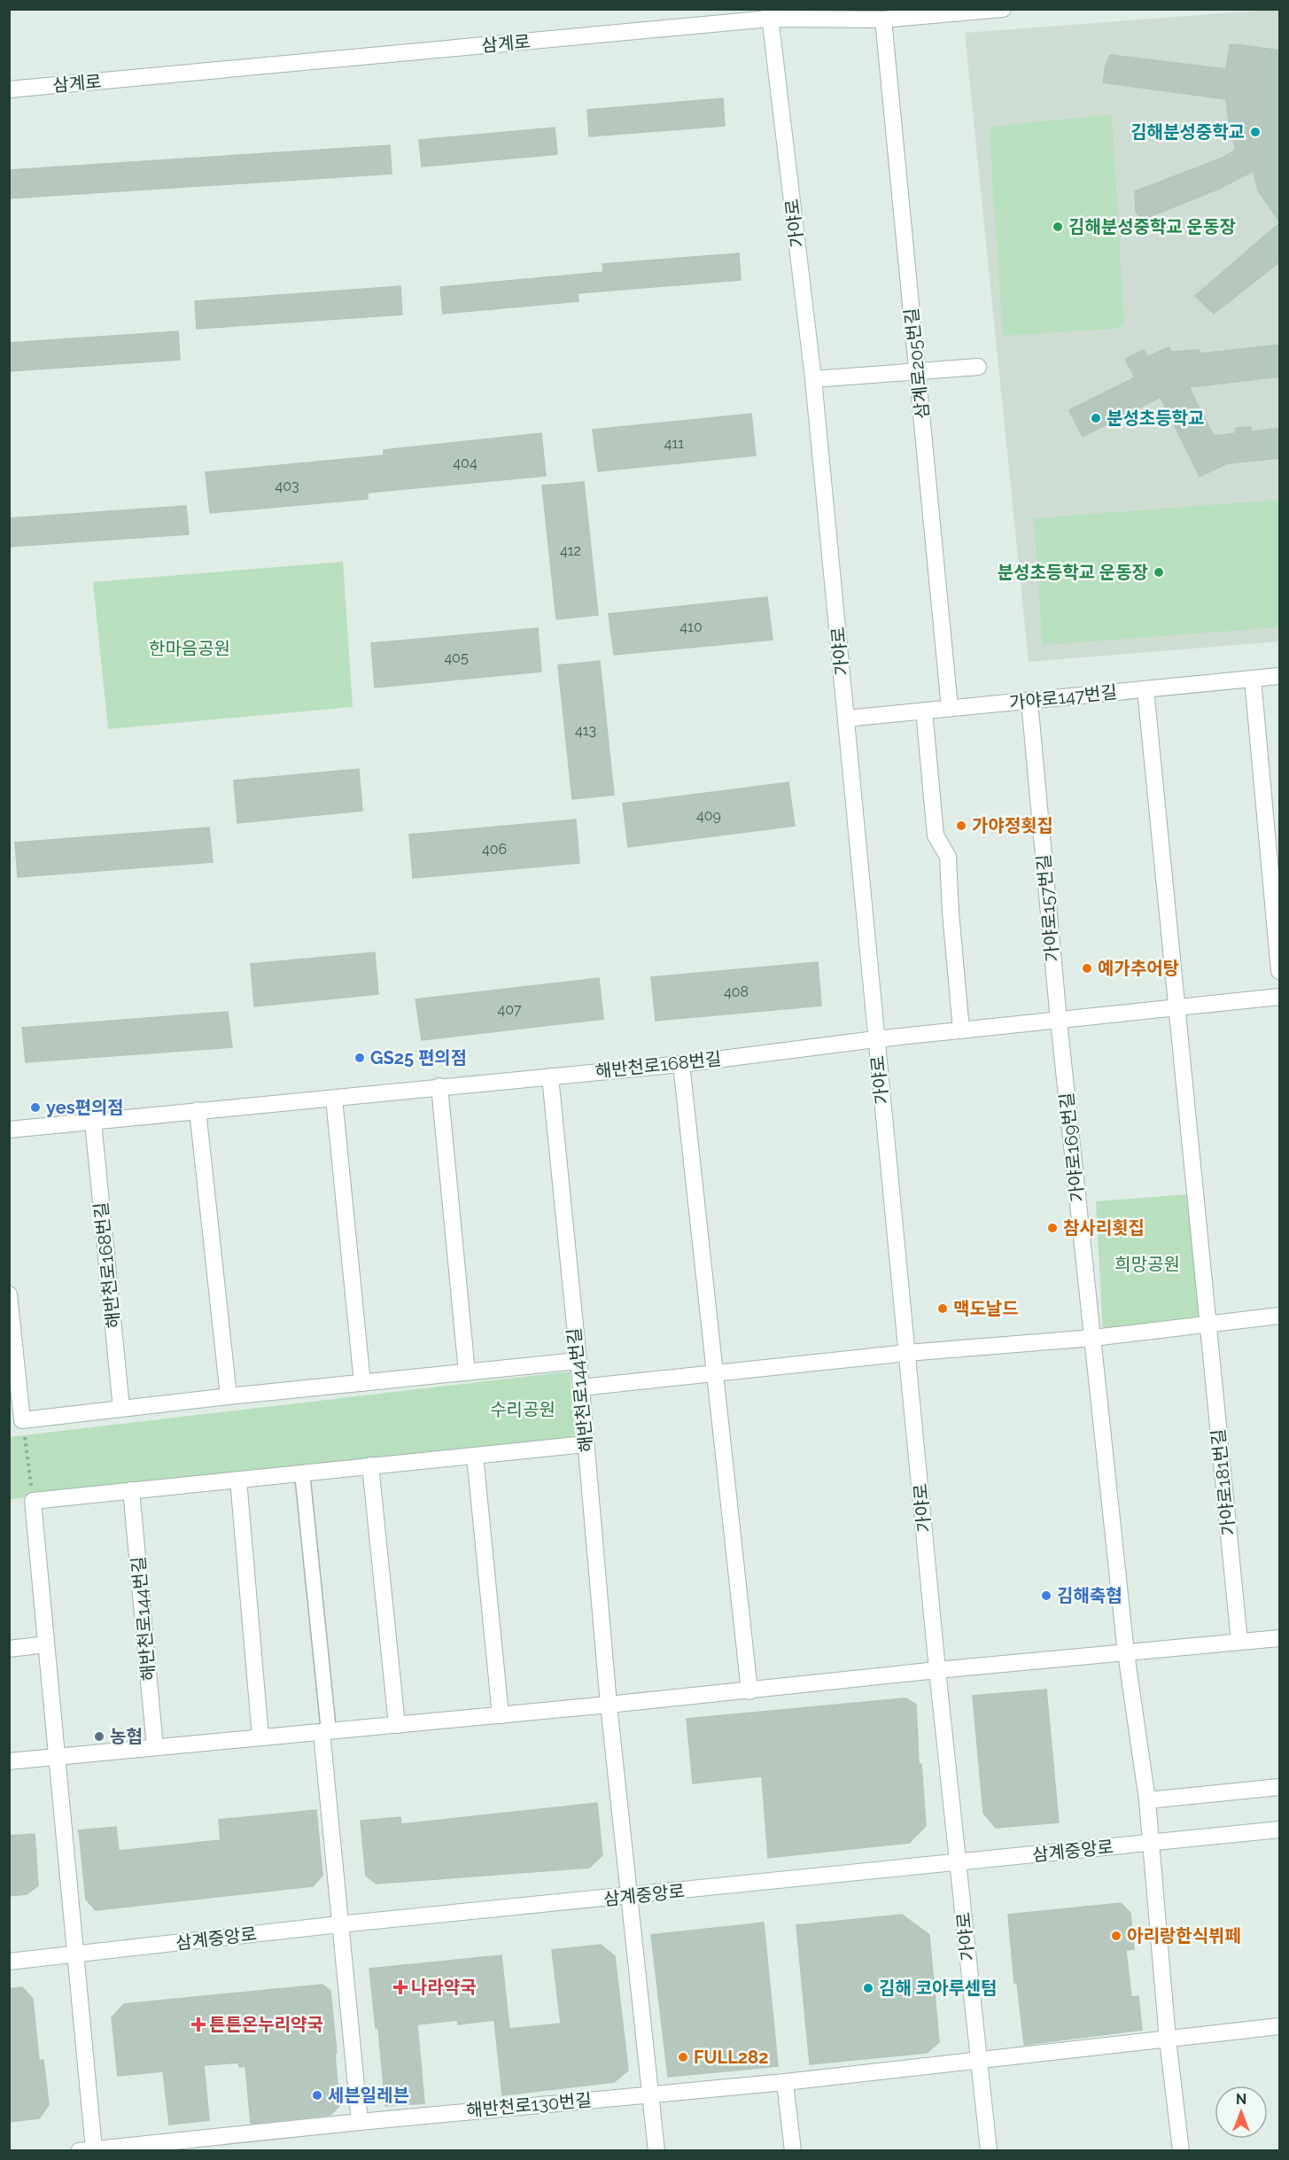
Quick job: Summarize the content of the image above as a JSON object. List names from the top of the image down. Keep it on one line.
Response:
{"streets":{"street":["삼계로","가야로","삼계로205번길","가야로147번길","가야로157번길","해반천로168번길","가야로169번길","해반천로144번길","가야로181번길","삼계중앙로","해반천로130번길"]},"crossings":[["삼계로","가야로"],["삼계로","삼계로205번길"],["가야로","가야로147번길"],["가야로","해반천로168번길"],["가야로","삼계중앙로"],["가야로","해반천로130번길"],["삼계로205번길","가야로147번길"],["가야로147번길","가야로157번길"],["가야로157번길","가야로169번길"],["해반천로168번길","해반천로144번길"],["해반천로144번길","삼계중앙로"],["해반천로144번길","해반천로130번길"]],"parks":["한마음공원","희망공원","수리공원"],"places":{"other":["김해분성중학교","김해분성중학교 운동장","분성초등학교","분성초등학교 운동장","가야정횟집","예가추어탕","GS25 편의점","yes편의점","참사리횟집","맥도날드","김해축협","농협","아리랑한식뷔페","김해 코아루센텀","FULL282","세븐일레븐"],"health":["나라약국","튼튼온누리약국"]},"house_numbers":["411","404","403","412","410","405","413","409","406","408","407"],"north":"top"}
